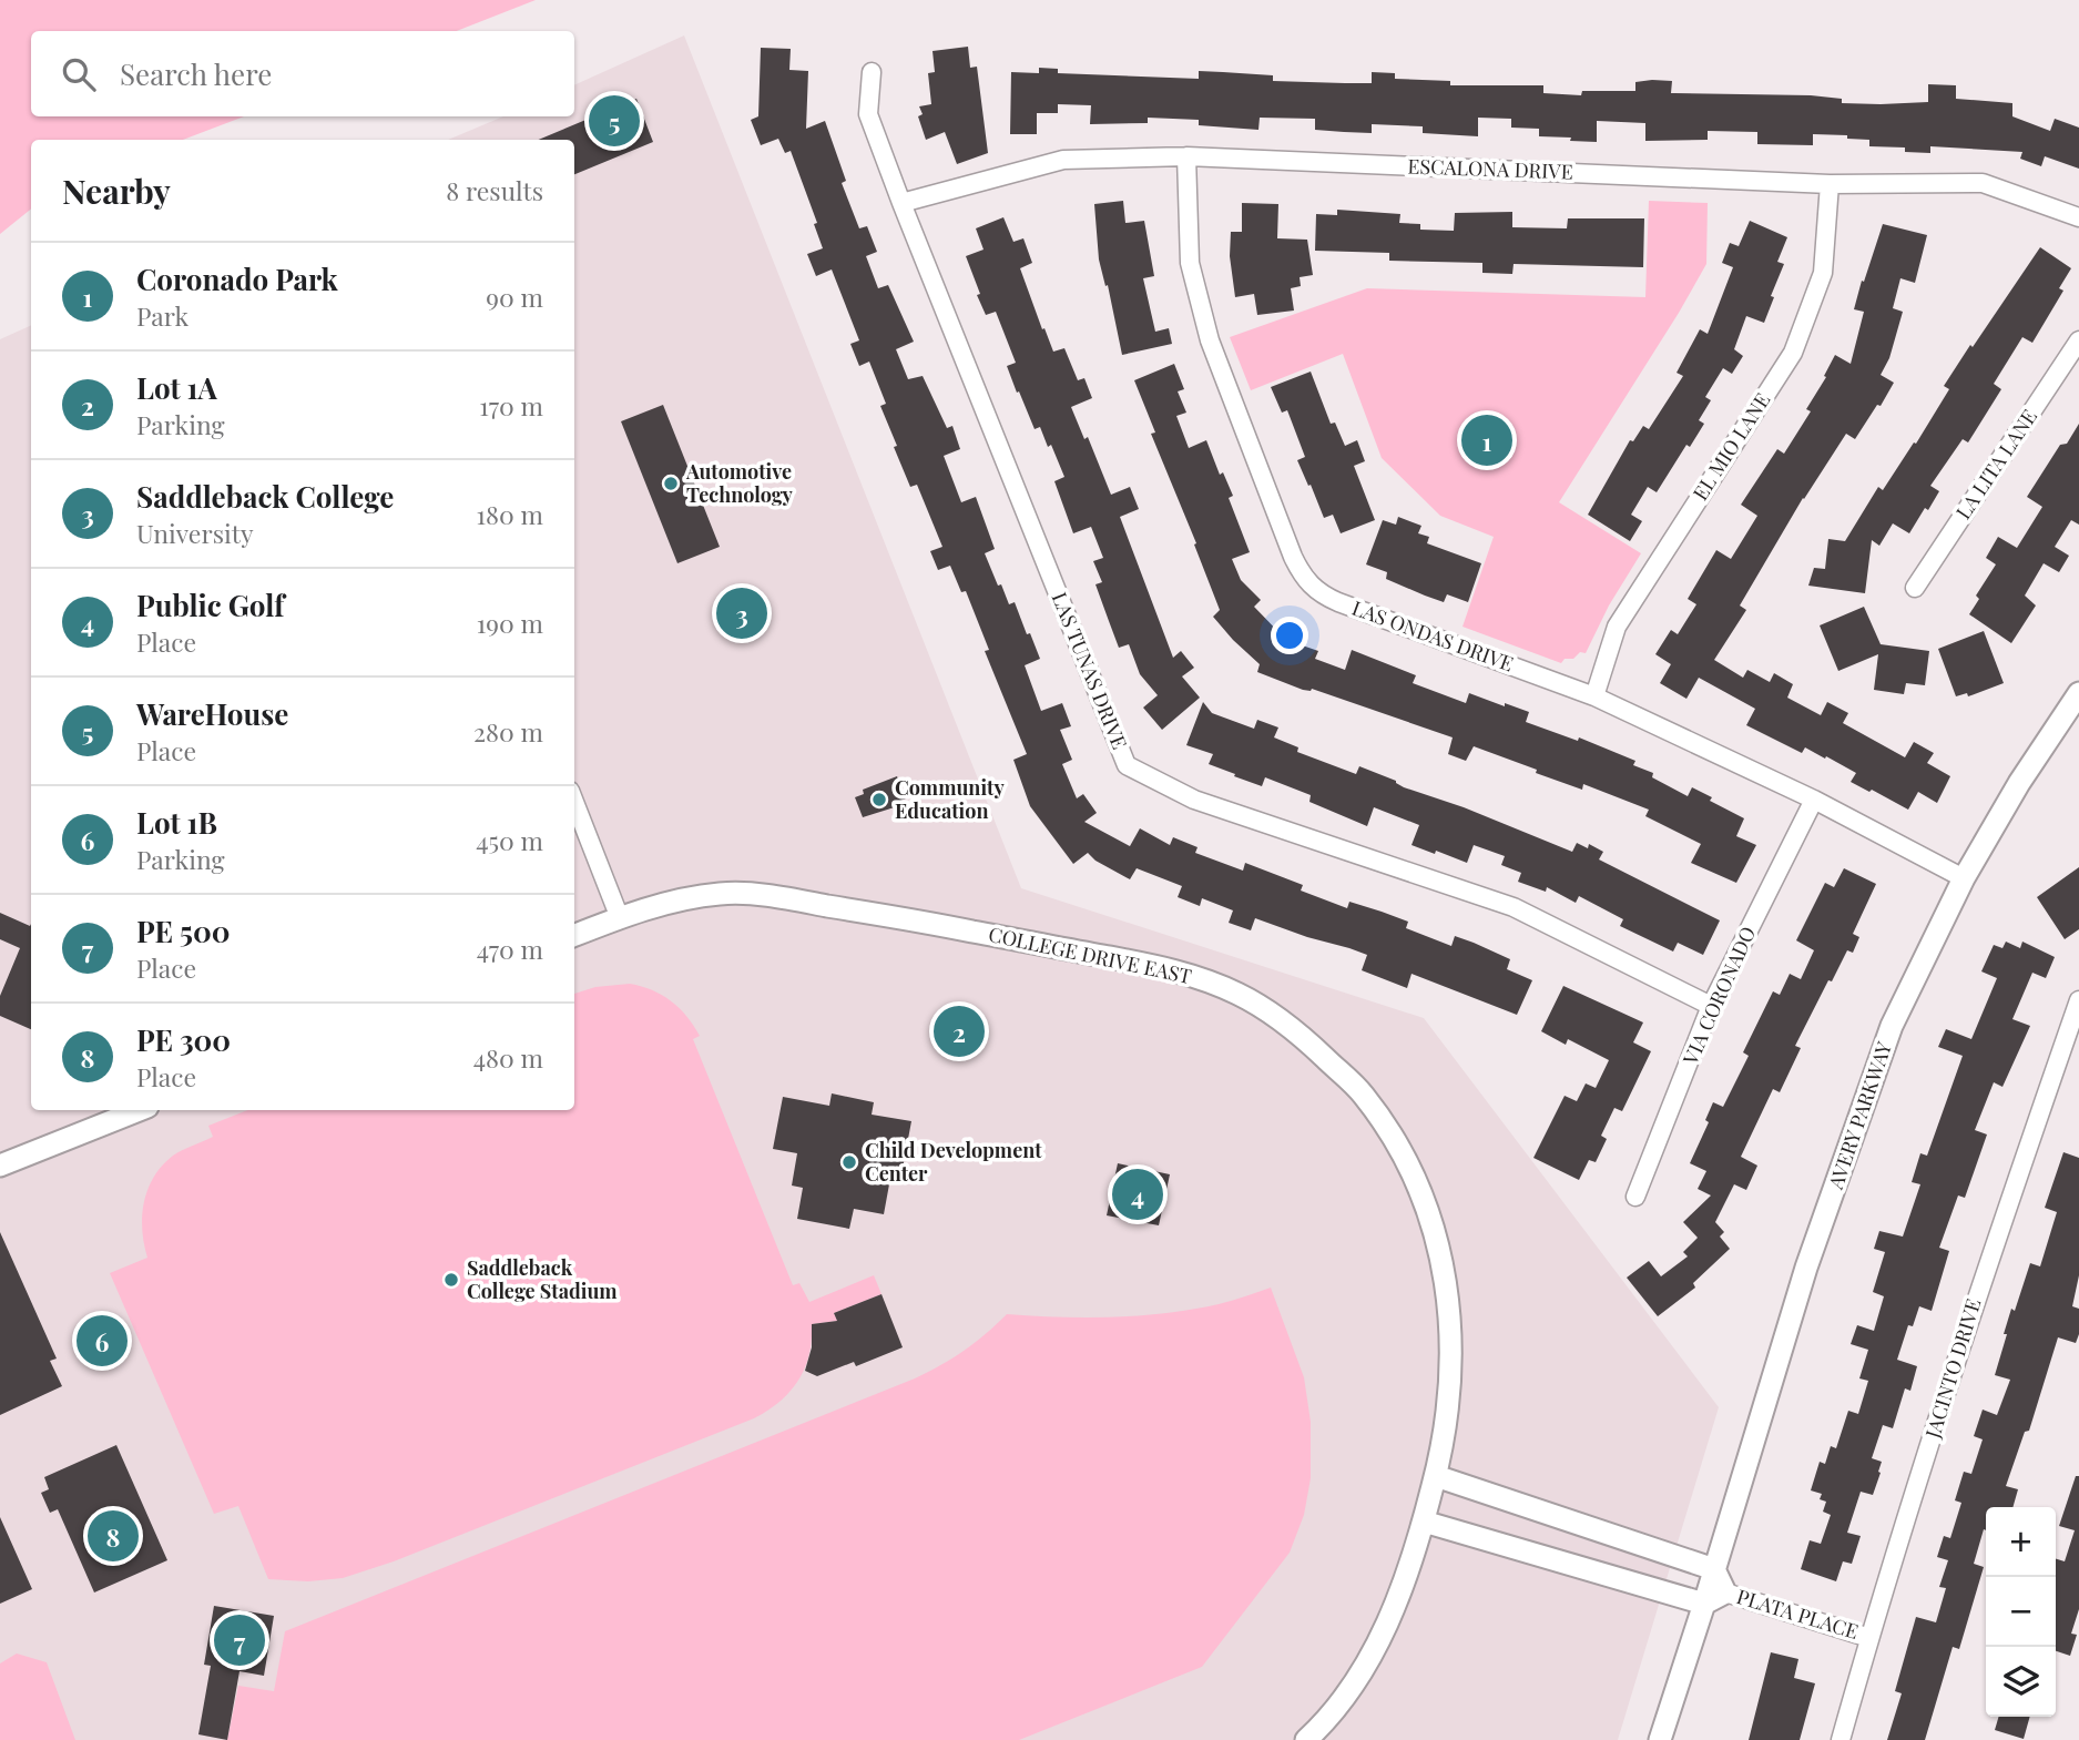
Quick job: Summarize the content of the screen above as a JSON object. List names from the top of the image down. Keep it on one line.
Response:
{"streets":{"street":["ESCALONA DRIVE","EL MIO LANE","LA LITA LANE","LAS ONDAS DRIVE","LAS TUNAS DRIVE","COLLEGE DRIVE EAST","VIA CORONADO","AVERY PARKWAY","JACINTO DRIVE","PLATA PLACE"]},"crossings":[["ESCALONA DRIVE","EL MIO LANE"],["ESCALONA DRIVE","LAS ONDAS DRIVE"],["ESCALONA DRIVE","LAS TUNAS DRIVE"],["EL MIO LANE","LAS ONDAS DRIVE"],["LAS ONDAS DRIVE","VIA CORONADO"],["LAS ONDAS DRIVE","AVERY PARKWAY"],["LAS TUNAS DRIVE","VIA CORONADO"],["JACINTO DRIVE","PLATA PLACE"]],"places":["Automotive Technology","Community Education","Child Development Center","Saddleback College Stadium"],"page":{"search":"Search here","pins":["5","1","3","2","4","6","8","7"],"heading":["Nearby","8 results"],"list":[{"mark":"1","name":"Coronado Park","note":"Park","value":"90 m"},{"mark":"2","name":"Lot 1A","note":"Parking","value":"170 m"},{"mark":"3","name":"Saddleback College","note":"University","value":"180 m"},{"mark":"4","name":"Public Golf","note":"Place","value":"190 m"},{"mark":"5","name":"WareHouse","note":"Place","value":"280 m"},{"mark":"6","name":"Lot 1B","note":"Parking","value":"450 m"},{"mark":"7","name":"PE 500","note":"Place","value":"470 m"},{"mark":"8","name":"PE 300","note":"Place","value":"480 m"}],"map_buttons":["+","−"]}}
